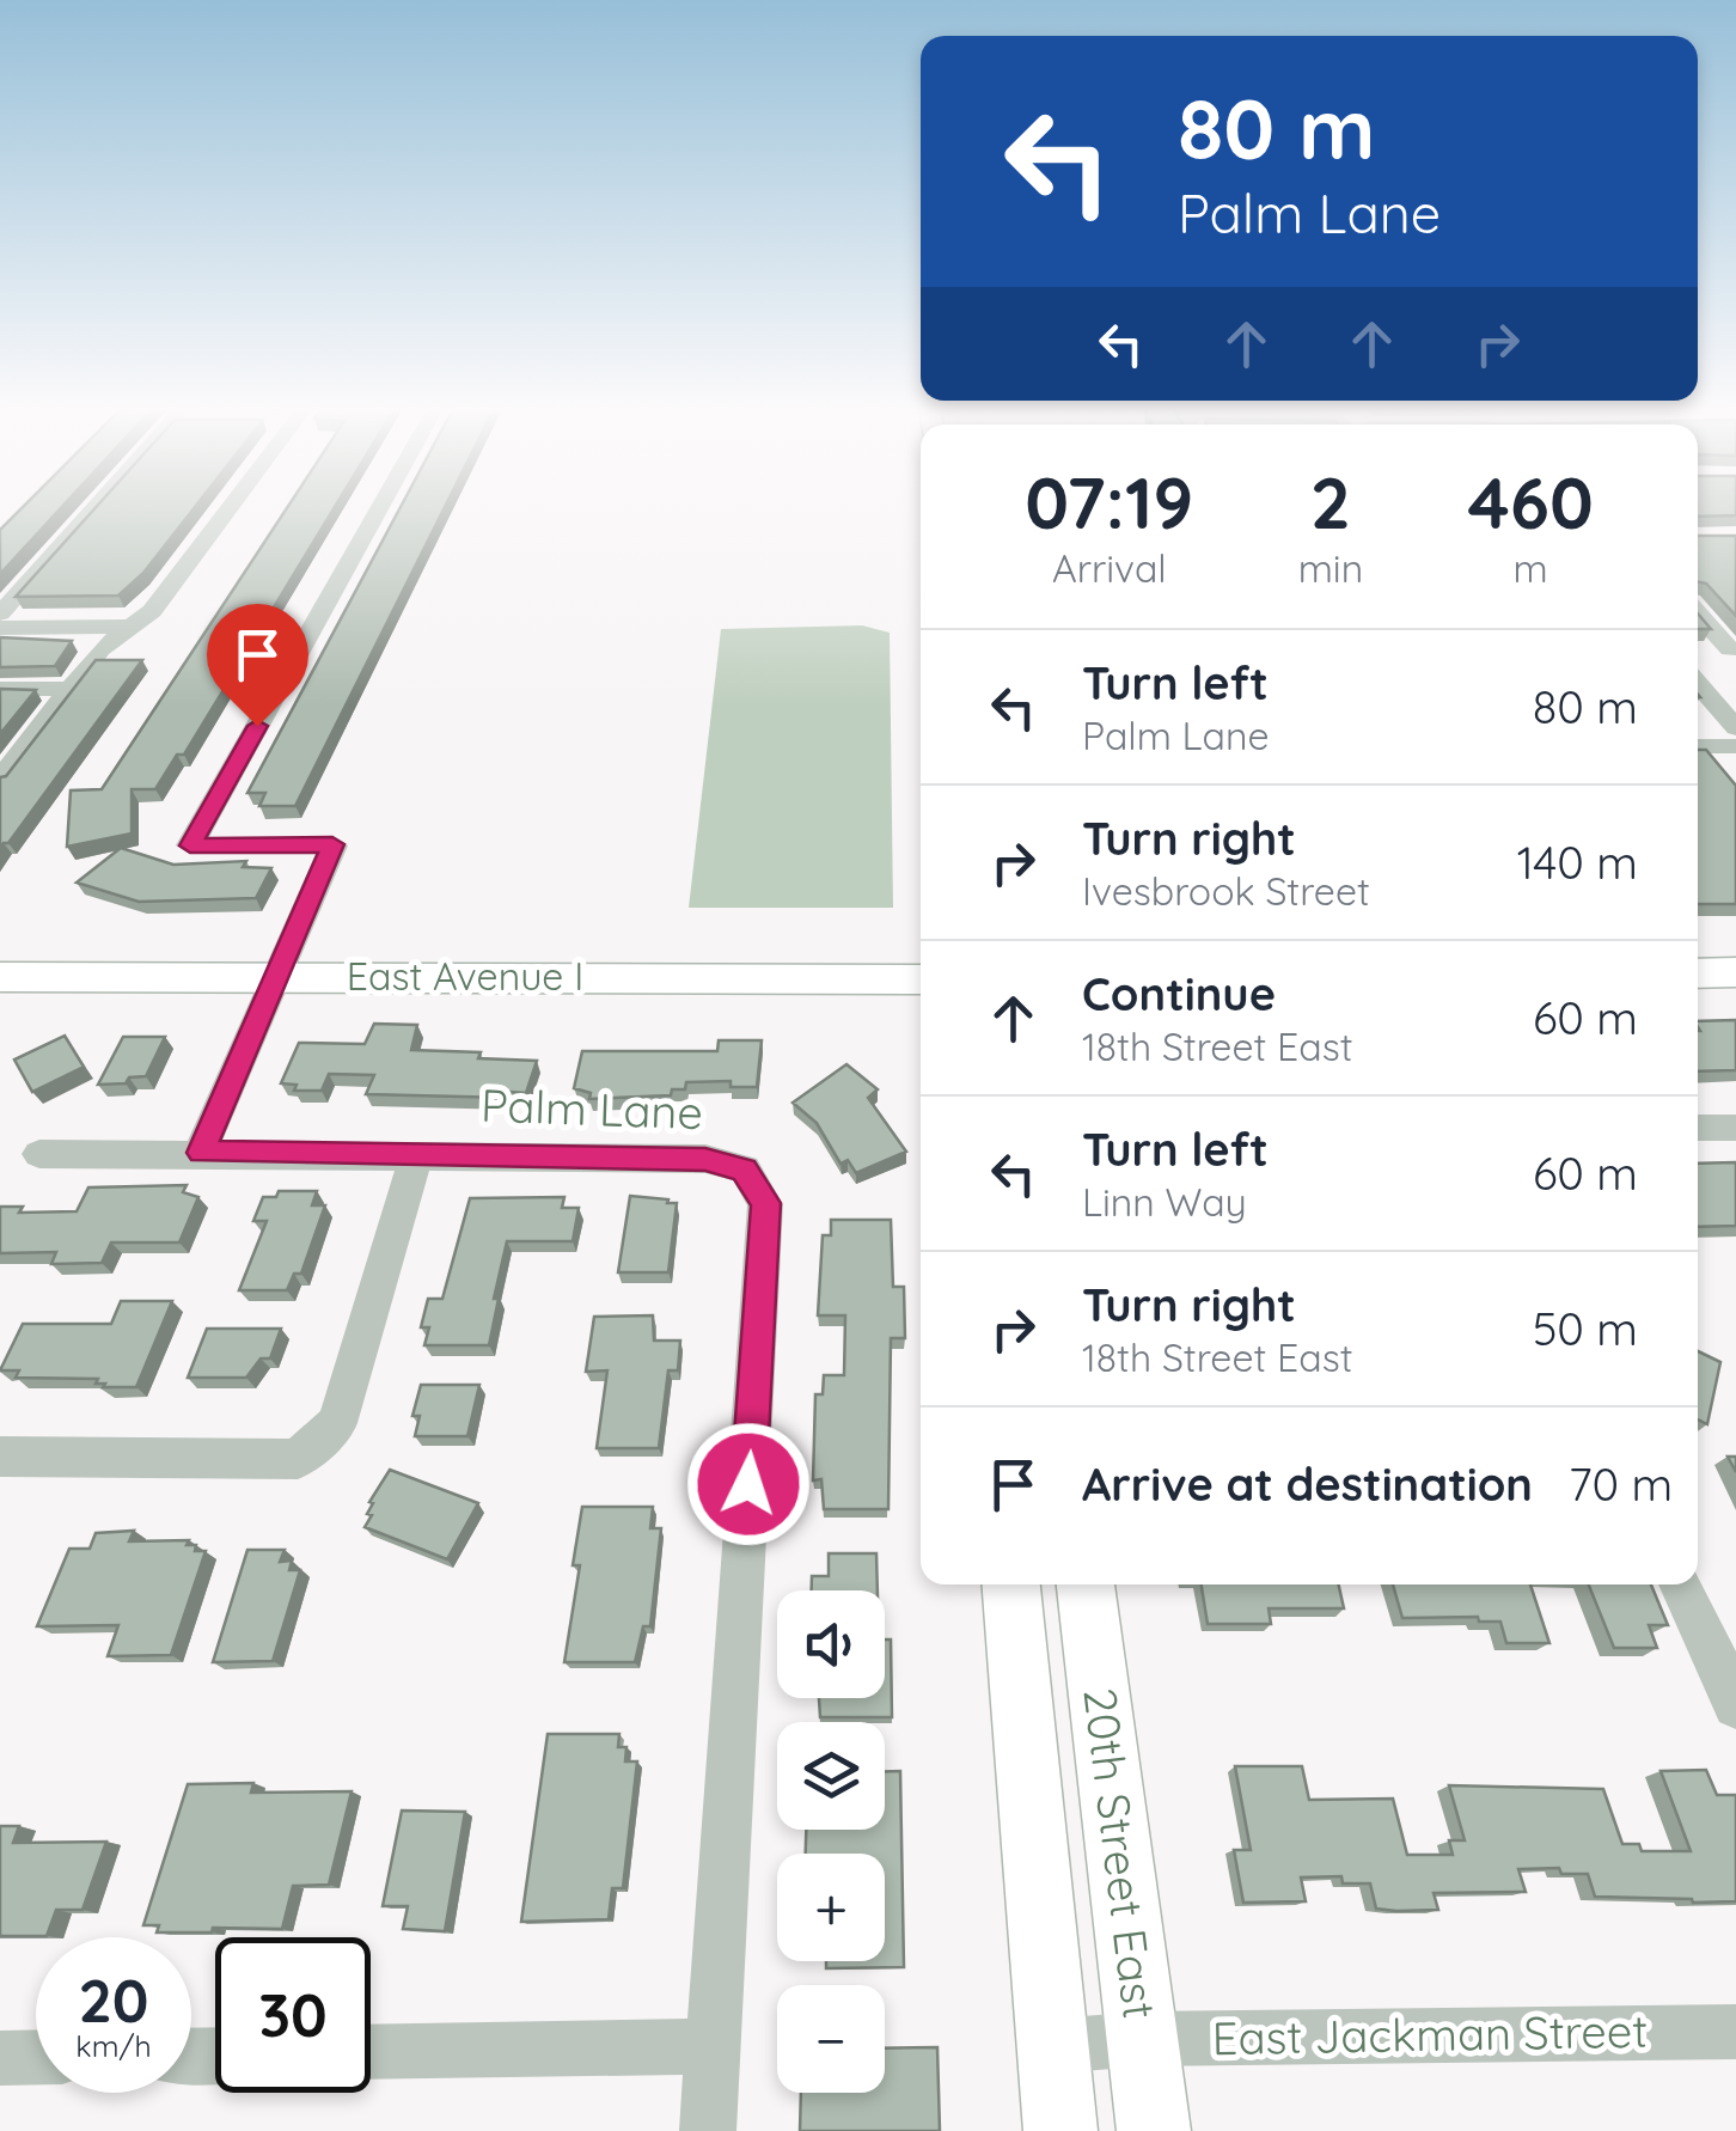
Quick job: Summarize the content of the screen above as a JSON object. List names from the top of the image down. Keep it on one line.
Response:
{"streets":{"main road":["East Avenue I","20th Street East"],"street":["Palm Lane","East Jackman Street"]},"crossings":[["20th Street East","East Jackman Street"]],"page":{"turn":["80 m","Palm Lane"],"eta":["07:19","Arrival","2","min","460","m"],"list":[{"name":"Turn left","note":"Palm Lane","value":"80 m"},{"name":"Turn right","note":"Ivesbrook Street","value":"140 m"},{"name":"Continue","note":"18th Street East","value":"60 m"},{"name":"Turn left","note":"Linn Way","value":"60 m"},{"name":"Turn right","note":"18th Street East","value":"50 m"},{"name":"Arrive at destination","value":"70 m"}],"map_buttons":["+","−"],"speed":"20 km/h","limit":"30"}}
